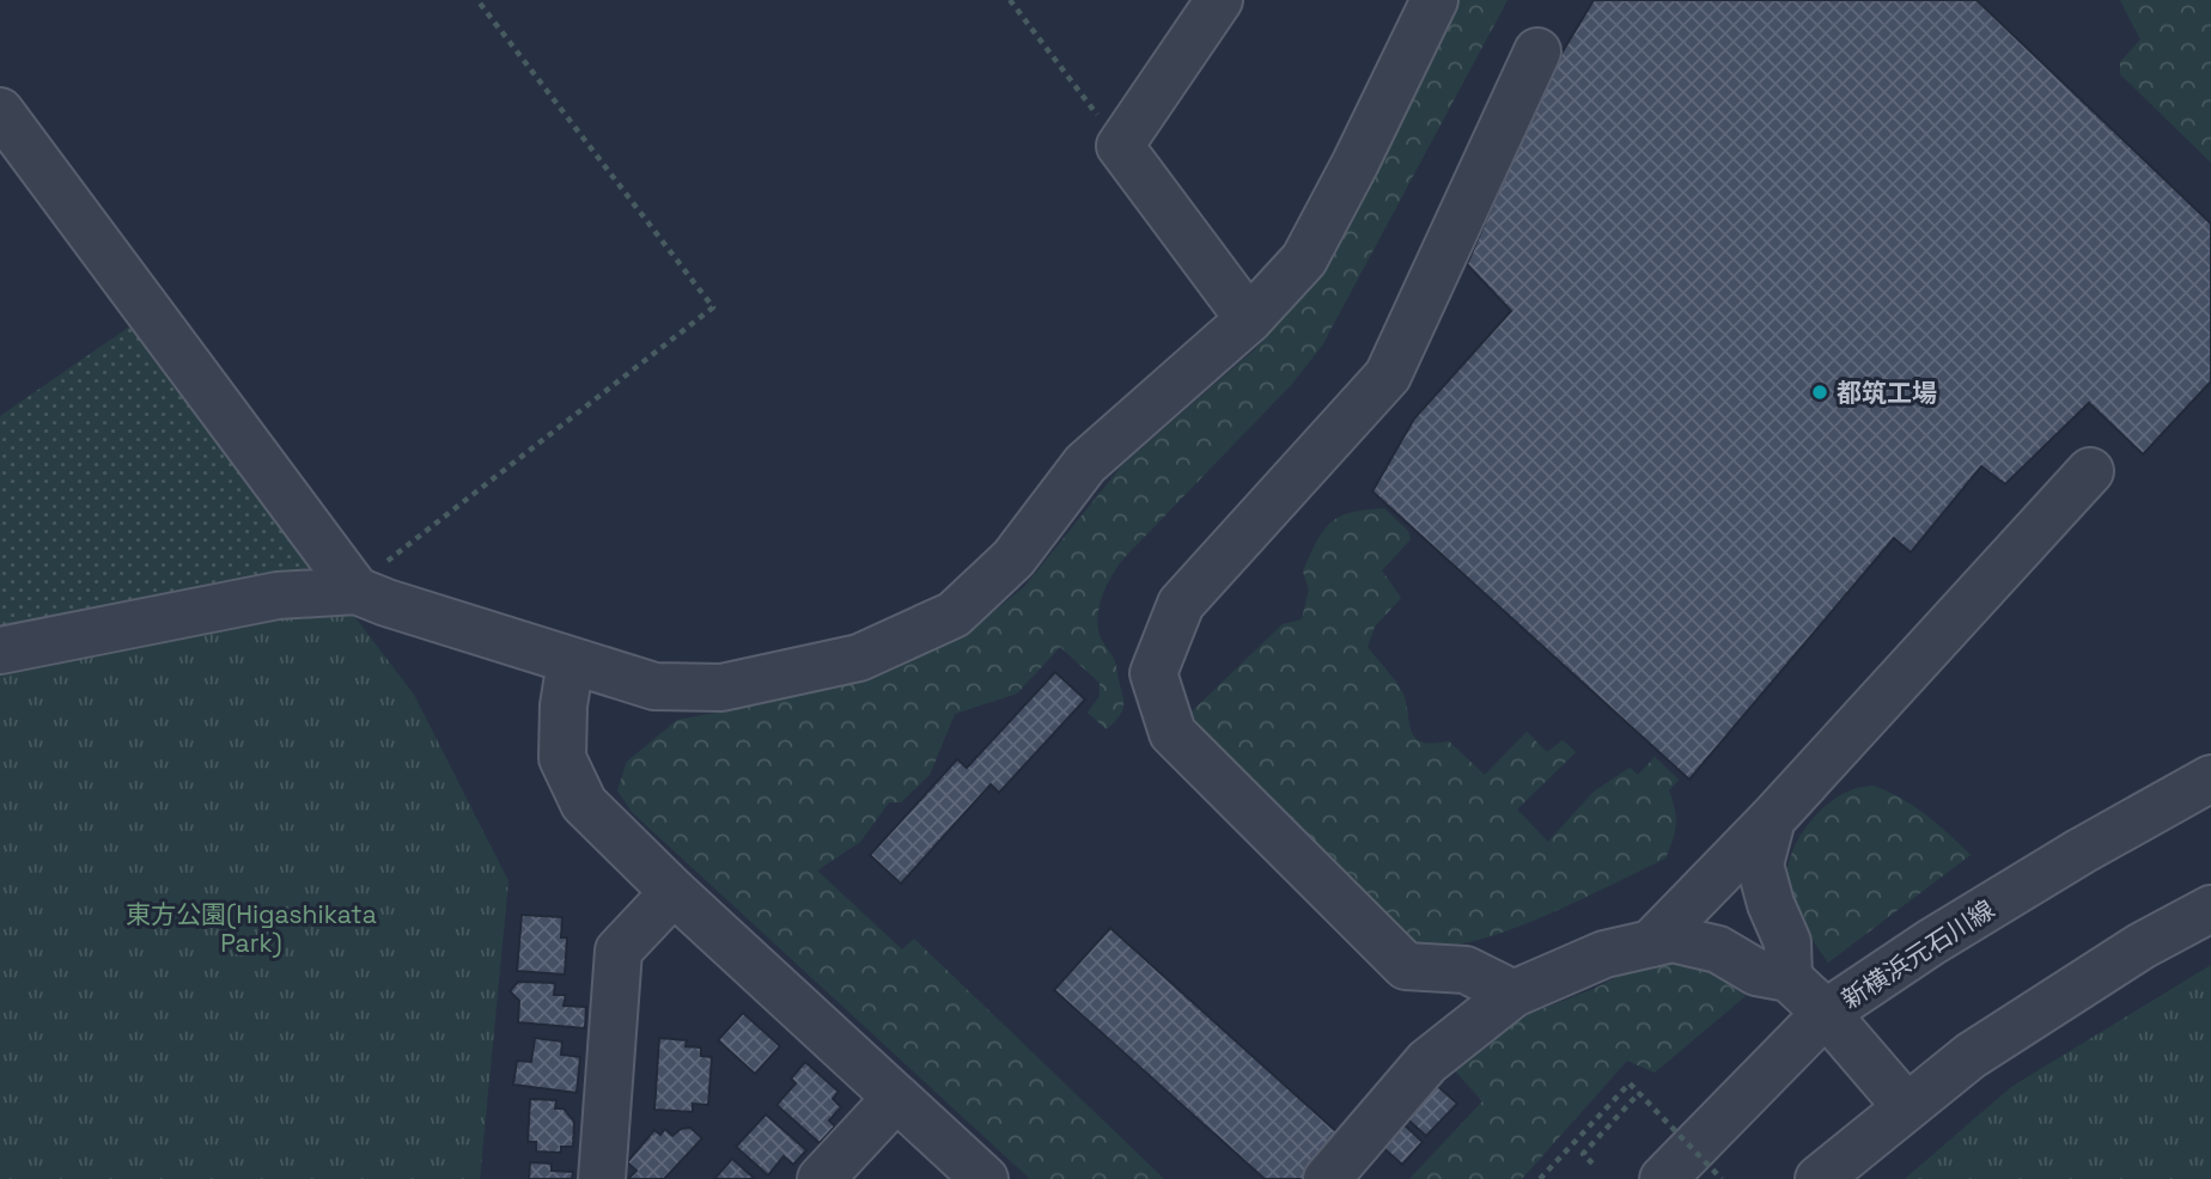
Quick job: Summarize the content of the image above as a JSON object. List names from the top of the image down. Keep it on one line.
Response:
{"streets":{"street":["新横浜元石川線"]},"parks":["東方公園(Higashikata Park)"],"places":["都筑工場"]}
